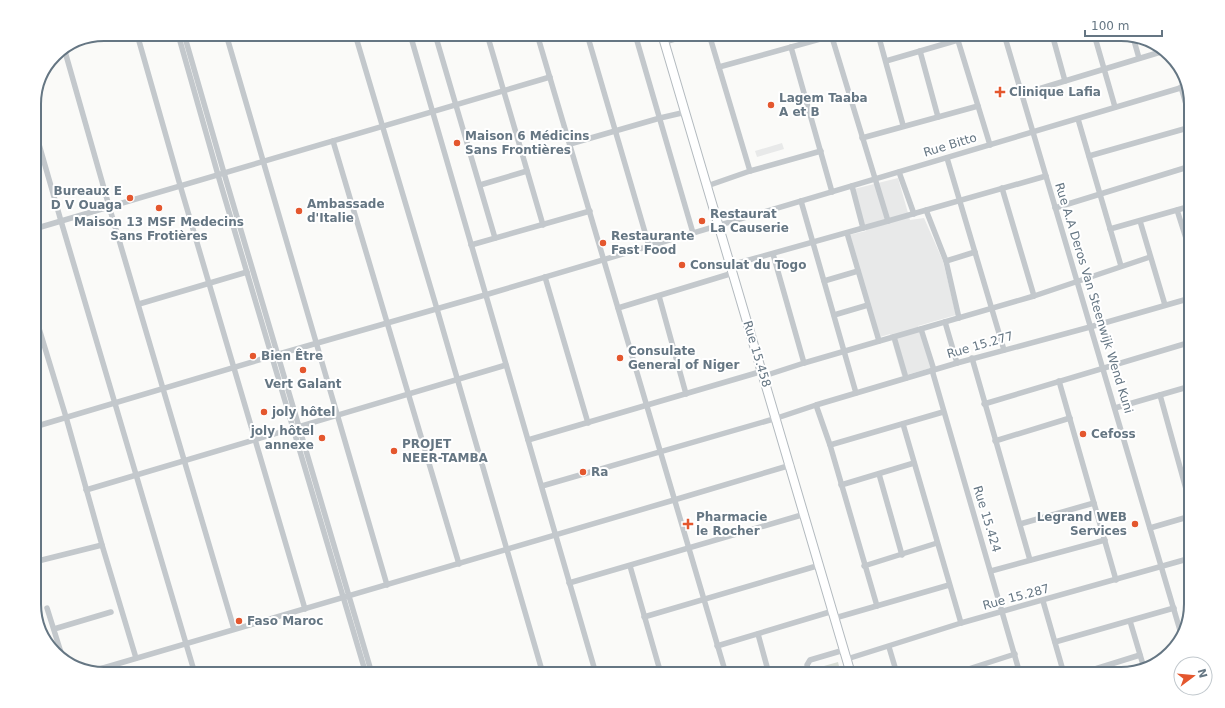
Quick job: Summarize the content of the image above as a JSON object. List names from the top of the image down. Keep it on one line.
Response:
{"streets":{"main road":["Rue 15.458"],"street":["Rue Bitto","Rue A.A Deros Van Steenwijk Wend Kuni","Rue 15.277","Rue 15.424","Rue 15.287"]},"crossings":[["Rue Bitto","Rue A.A Deros Van Steenwijk Wend Kuni"],["Rue Bitto","Rue 15.458"],["Rue A.A Deros Van Steenwijk Wend Kuni","Rue 15.277"],["Rue A.A Deros Van Steenwijk Wend Kuni","Rue 15.287"],["Rue 15.277","Rue 15.458"],["Rue 15.277","Rue 15.424"],["Rue 15.458","Rue 15.287"],["Rue 15.424","Rue 15.287"]],"places":{"health":["Clinique Lafia","Pharmacie le Rocher"],"other":["Lagem Taaba A et B","Maison 6 Médicins Sans Frontières","Bureaux E D V Ouaga","Maison 13 MSF Medecins Sans Frotières","Ambassade d'Italie","Restaurat La Causerie","Restaurante Fast Food","Consulat du Togo","Bien Être","Consulate General of Niger","Vert Galant","joly hôtel","Cefoss","joly hôtel annexe","PROJET NEER-TAMBA","Ra","Legrand WEB Services","Faso Maroc"]},"scale_bar":"100 m","north":"right"}
